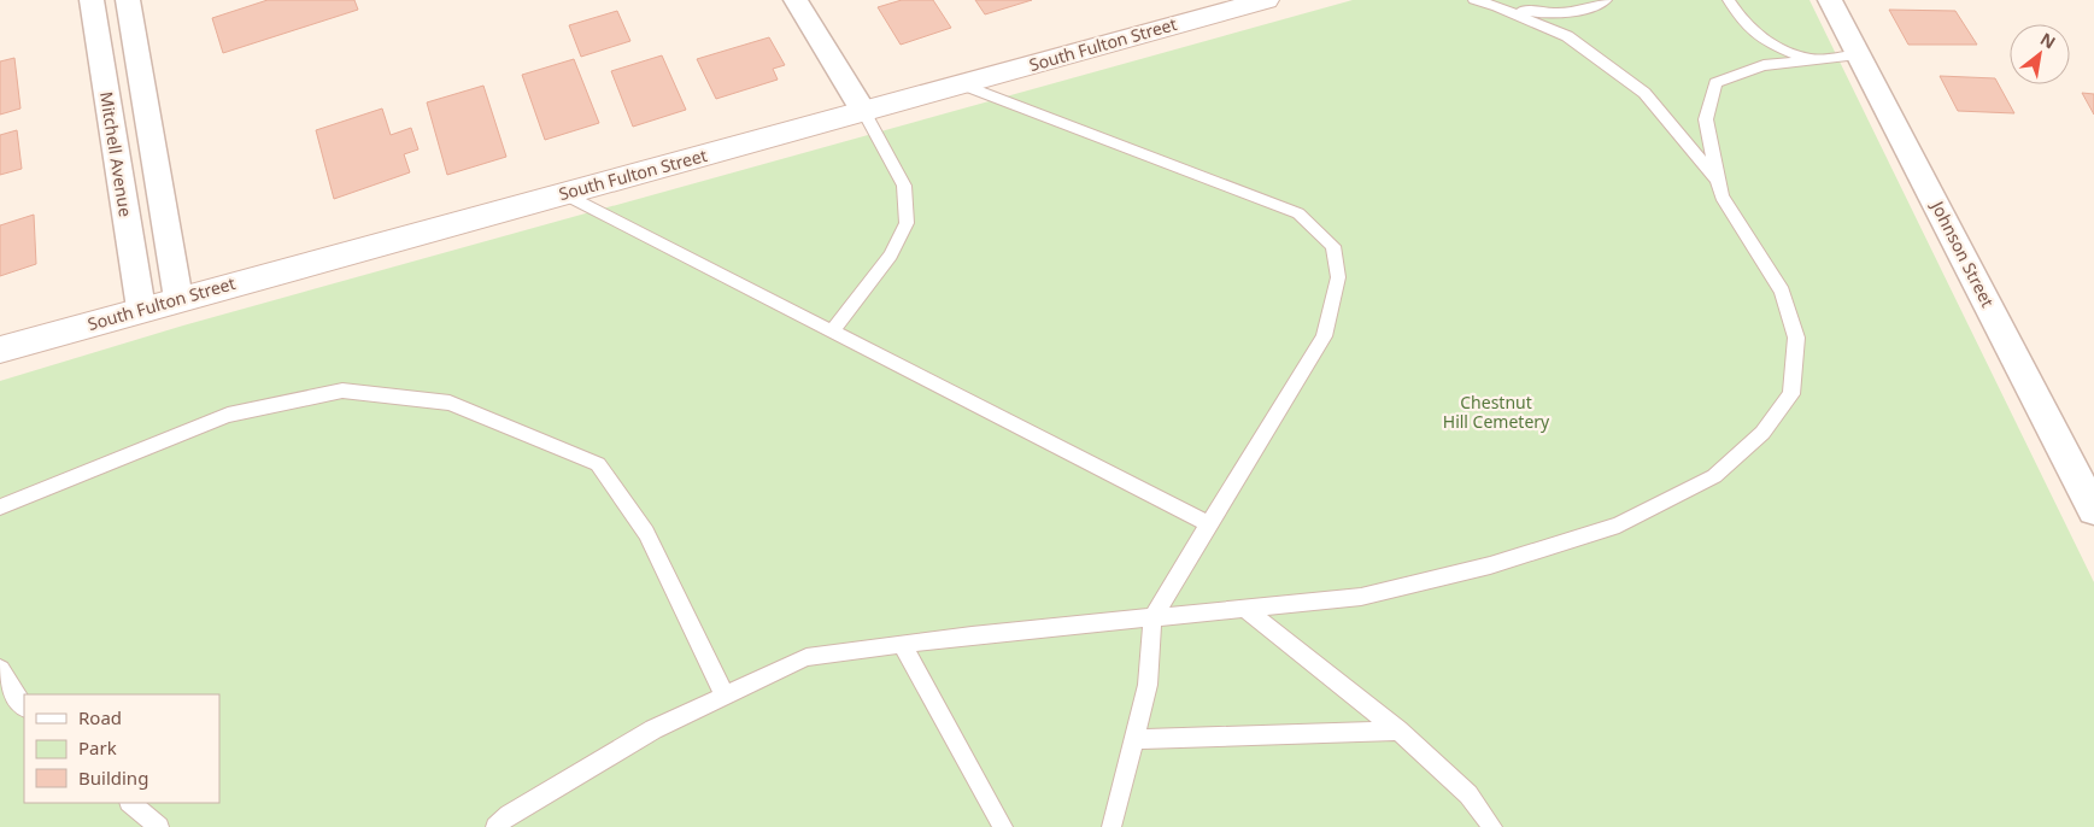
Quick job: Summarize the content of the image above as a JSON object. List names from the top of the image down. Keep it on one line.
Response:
{"streets":{"street":["South Fulton Street","Mitchell Avenue","Johnson Street"]},"crossings":[["South Fulton Street","Mitchell Avenue"]],"parks":["Chestnut Hill Cemetery"],"legend":["Road","Park","Building"],"north":"top right"}
